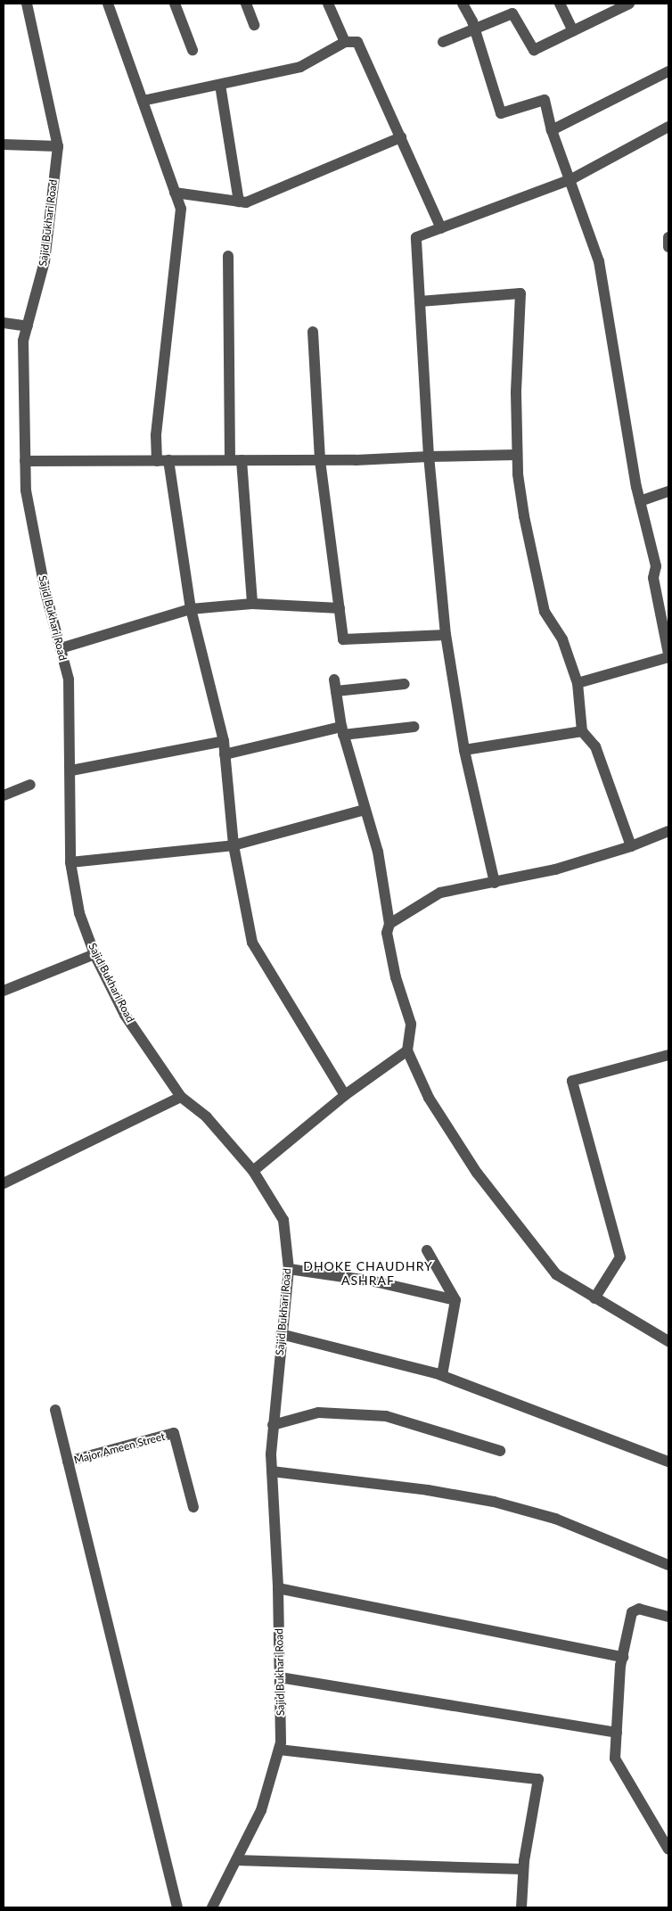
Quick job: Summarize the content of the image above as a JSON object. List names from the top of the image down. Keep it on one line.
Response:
{"streets":{"street":["Sajid Bukhari Road","Major Ameen Street"]},"districts":["DHOKE CHAUDHRY ASHRAF"]}
